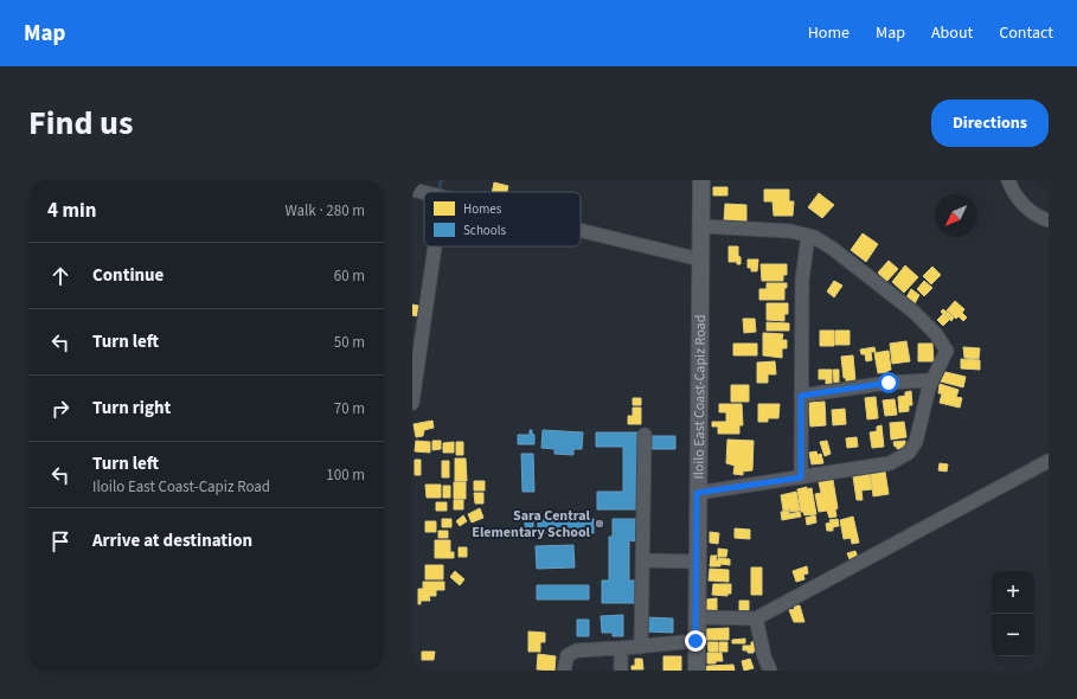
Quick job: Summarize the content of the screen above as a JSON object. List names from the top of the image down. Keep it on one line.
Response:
{"streets":{"main road":["Iloilo East Coast-Capiz Road"]},"places":["Sara Central Elementary School"],"legend":["Homes","Schools"],"north":"bottom left","page":{"header":"Map","nav":["Home","Map","About","Contact"],"title":"Find us","buttons":"Directions","heading":["4 min","Walk · 280 m"],"list":[["Continue","60 m"],["Turn left","50 m"],["Turn right","70 m"],["Turn left","Iloilo East Coast-Capiz Road","100 m"],"Arrive at destination"],"map_buttons":["+","−"]}}
